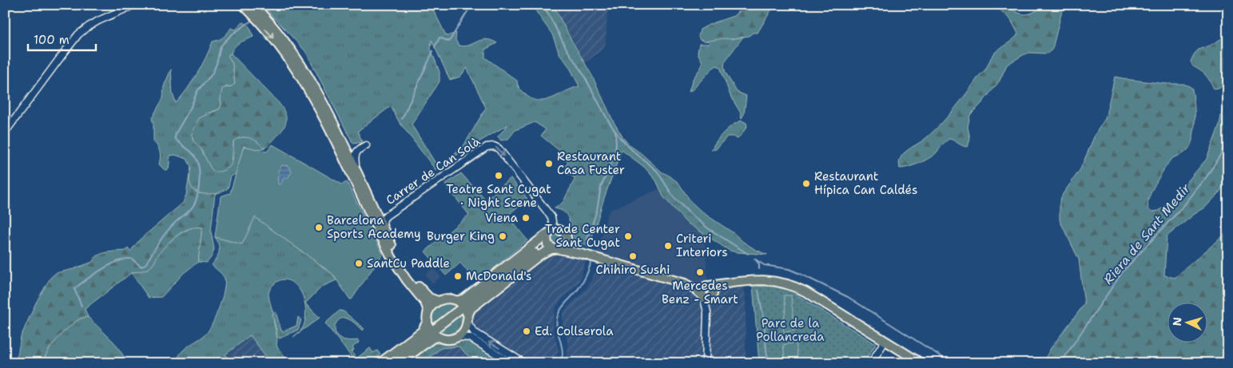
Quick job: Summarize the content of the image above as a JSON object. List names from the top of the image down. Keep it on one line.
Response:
{"streets":{"street":["Carrer de Can Solà"]},"water":["Riera de Sant Medir"],"parks":["Parc de la Pollancreda"],"places":["Restaurant Casa Fuster","Teatre Sant Cugat · Night Scene","Restaurant Hípica Can Caldés","Viena","Barcelona Sports Academy","Burger King","Trade Center Sant Cugat","Criteri Interiors","Chihiro Sushi","SantCu Paddle","Mercedes Benz - Smart","McDonald's","Ed. Collserola"],"scale_bar":"100 m","north":"left"}
